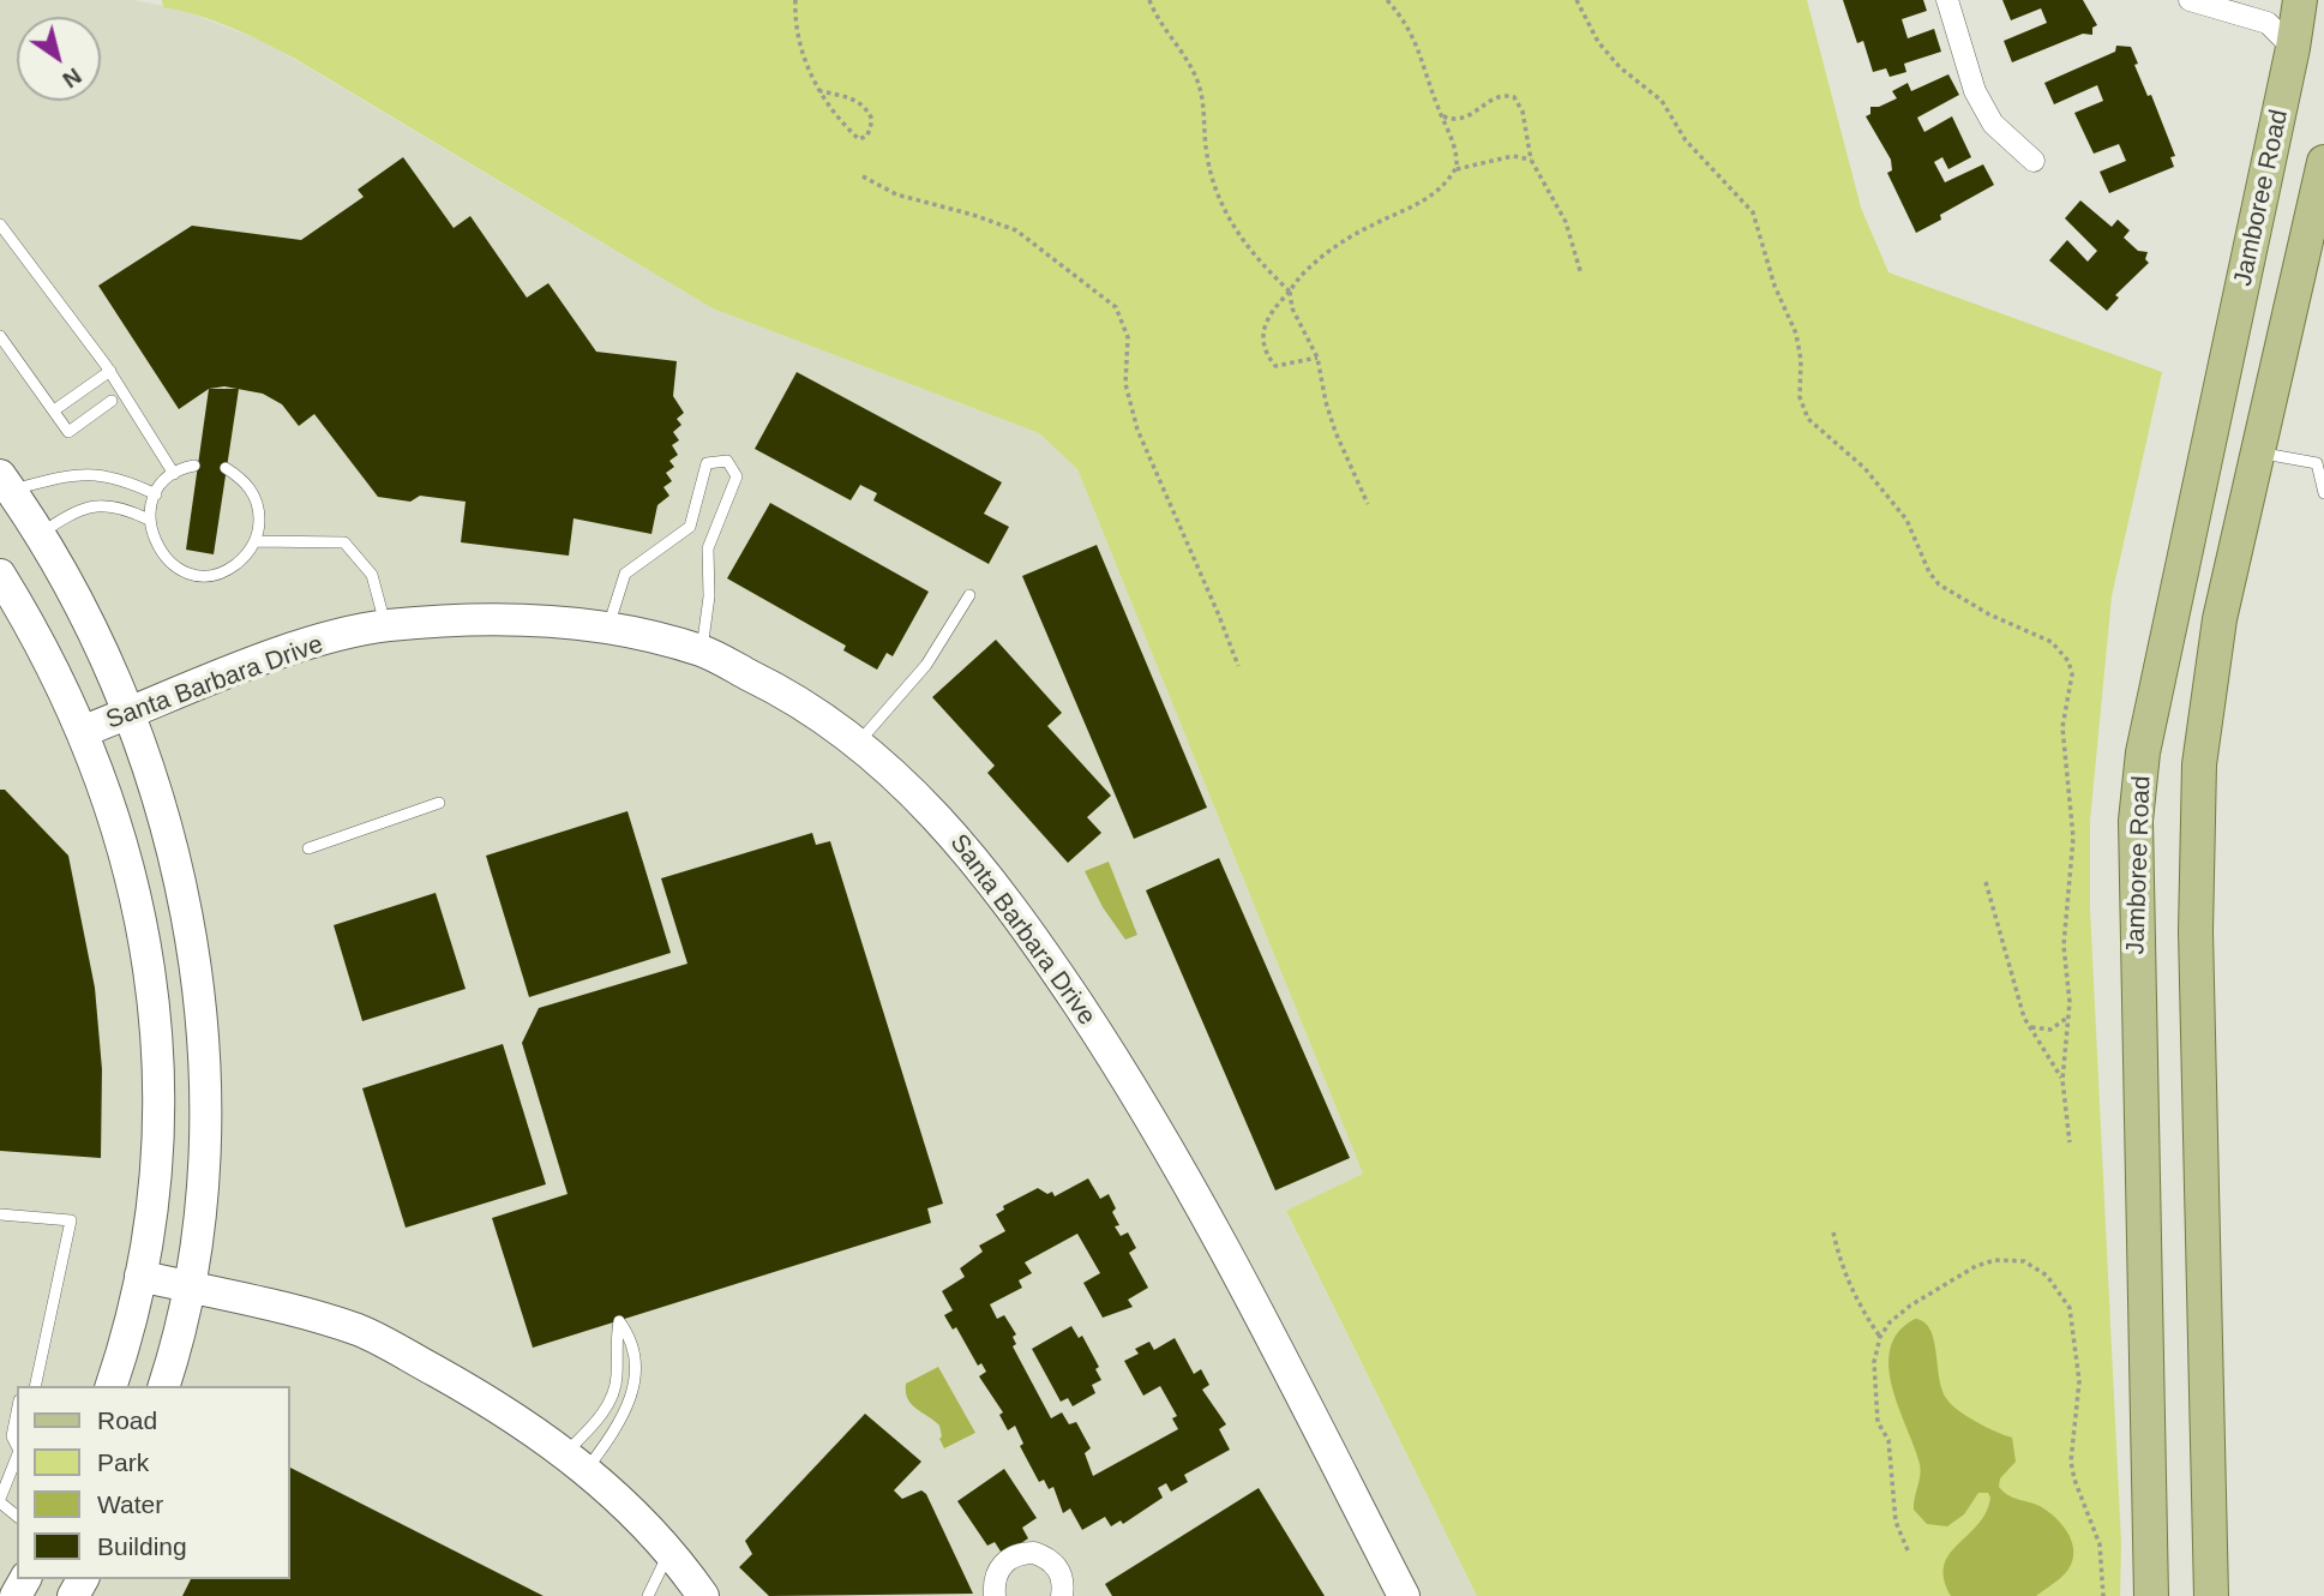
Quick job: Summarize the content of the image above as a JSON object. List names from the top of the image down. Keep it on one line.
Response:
{"streets":{"main road":["Jamboree Road","Santa Barbara Drive"]},"legend":["Road","Park","Water","Building"],"north":"bottom right"}
